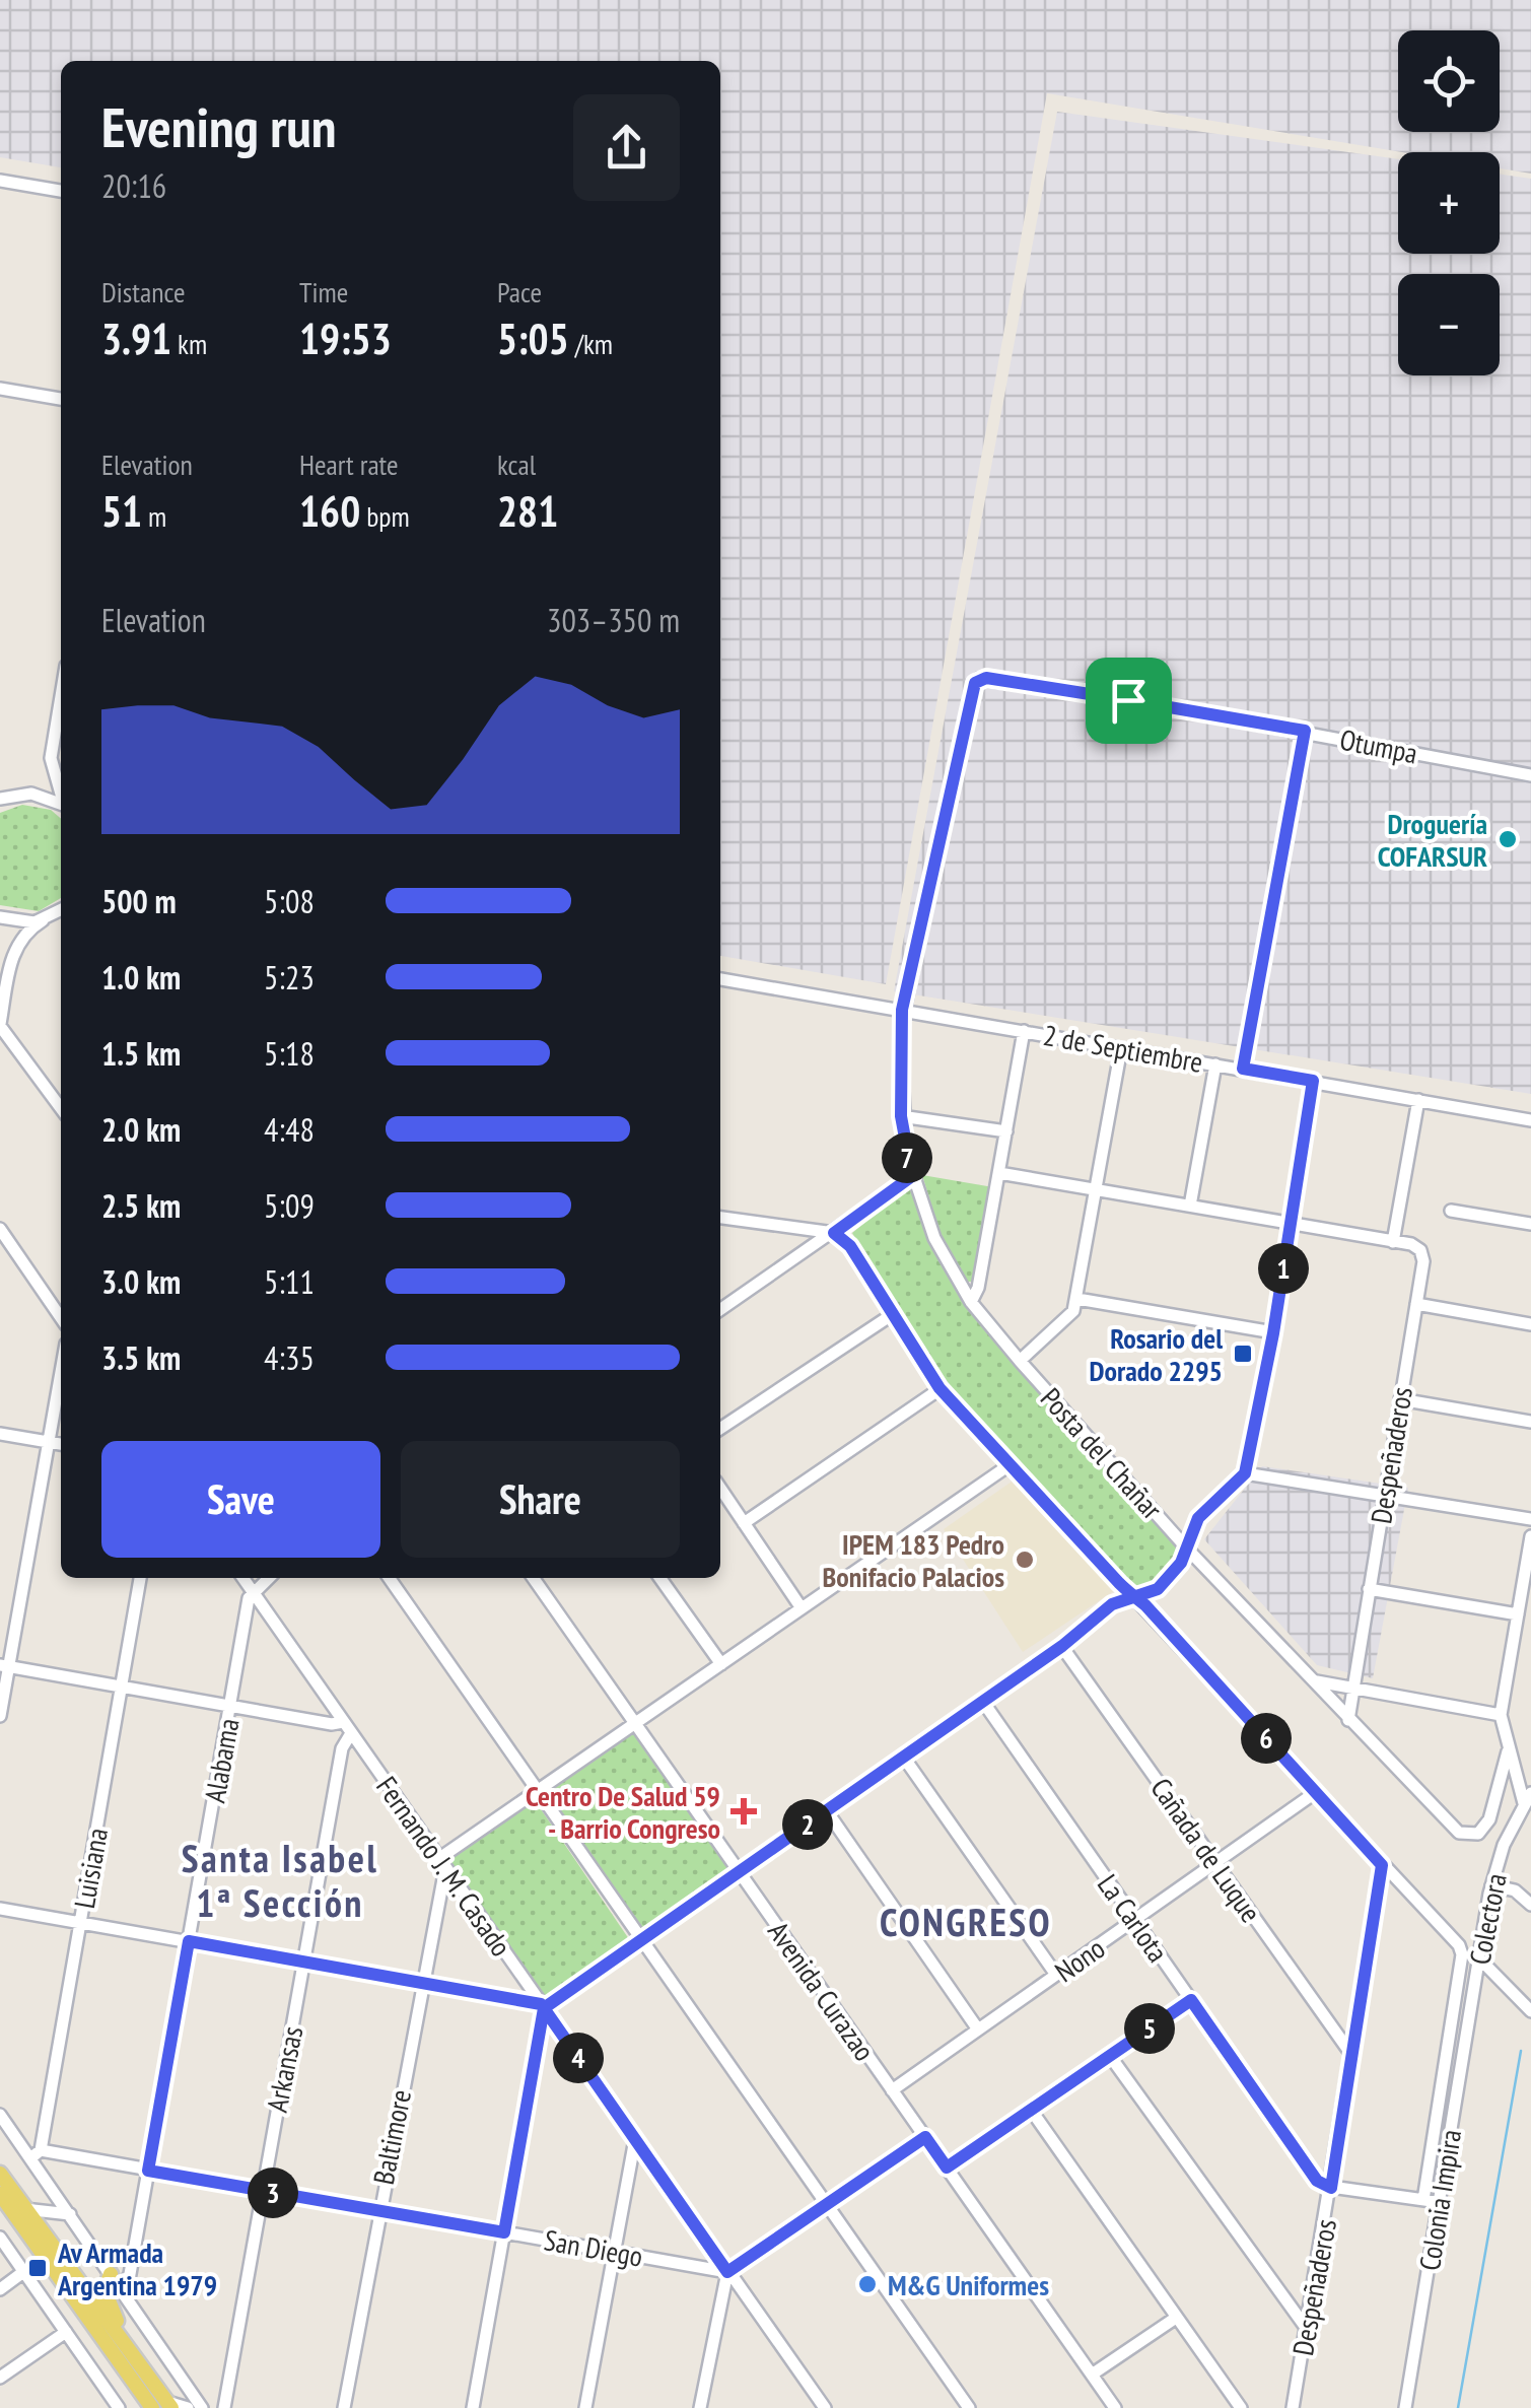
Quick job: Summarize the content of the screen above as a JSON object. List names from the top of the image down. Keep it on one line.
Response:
{"streets":{"street":["Otumpa","2 de Septiembre","Posta del Chañar","Despeñaderos","Alabama","Cañada de Luque","Fernando J. M. Casado","Luisiana","La Carlota","Colectora","Nono","Avenida Curazao","Arkansas","Baltimore","Colonia Impira","San Diego"]},"crossings":[["Otumpa","Posta del Chañar"],["2 de Septiembre","Posta del Chañar"],["Posta del Chañar","Despeñaderos"],["Despeñaderos","Cañada de Luque"],["Despeñaderos","La Carlota"],["Alabama","Fernando J. M. Casado"],["Alabama","San Diego"],["Cañada de Luque","Nono"],["Fernando J. M. Casado","Arkansas"],["Fernando J. M. Casado","Baltimore"],["Fernando J. M. Casado","San Diego"],["Luisiana","San Diego"],["La Carlota","Nono"],["Colectora","Colonia Impira"],["Nono","Avenida Curazao"],["Arkansas","San Diego"],["Baltimore","San Diego"]],"districts":["Santa Isabel 1ª Sección","CONGRESO"],"places":{"other":["Droguería COFARSUR","IPEM 183 Pedro Bonifacio Palacios","M&G Uniformes"],"transit":["Rosario del Dorado 2295","Av Armada Argentina 1979"],"health":["Centro De Salud 59 - Barrio Congreso"]},"page":{"map_buttons":["+","−"],"heading":["Evening run","20:16"],"stats":[["Distance","3.91 km"],["Time","19:53"],["Pace","5:05 /km"],["Elevation","51 m"],["Heart rate","160 bpm"],["kcal","281"]],"chart":["Elevation","303–350 m"],"list":[{"name":"500 m","note":"5:08"},{"name":"1.0 km","note":"5:23"},{"name":"1.5 km","note":"5:18"},{"name":"2.0 km","note":"4:48"},{"name":"2.5 km","note":"5:09"},{"name":"3.0 km","note":"5:11"},{"name":"3.5 km","note":"4:35"}],"pins":["7","1","6","2","5","4","3"],"buttons":["Save","Share"]}}
